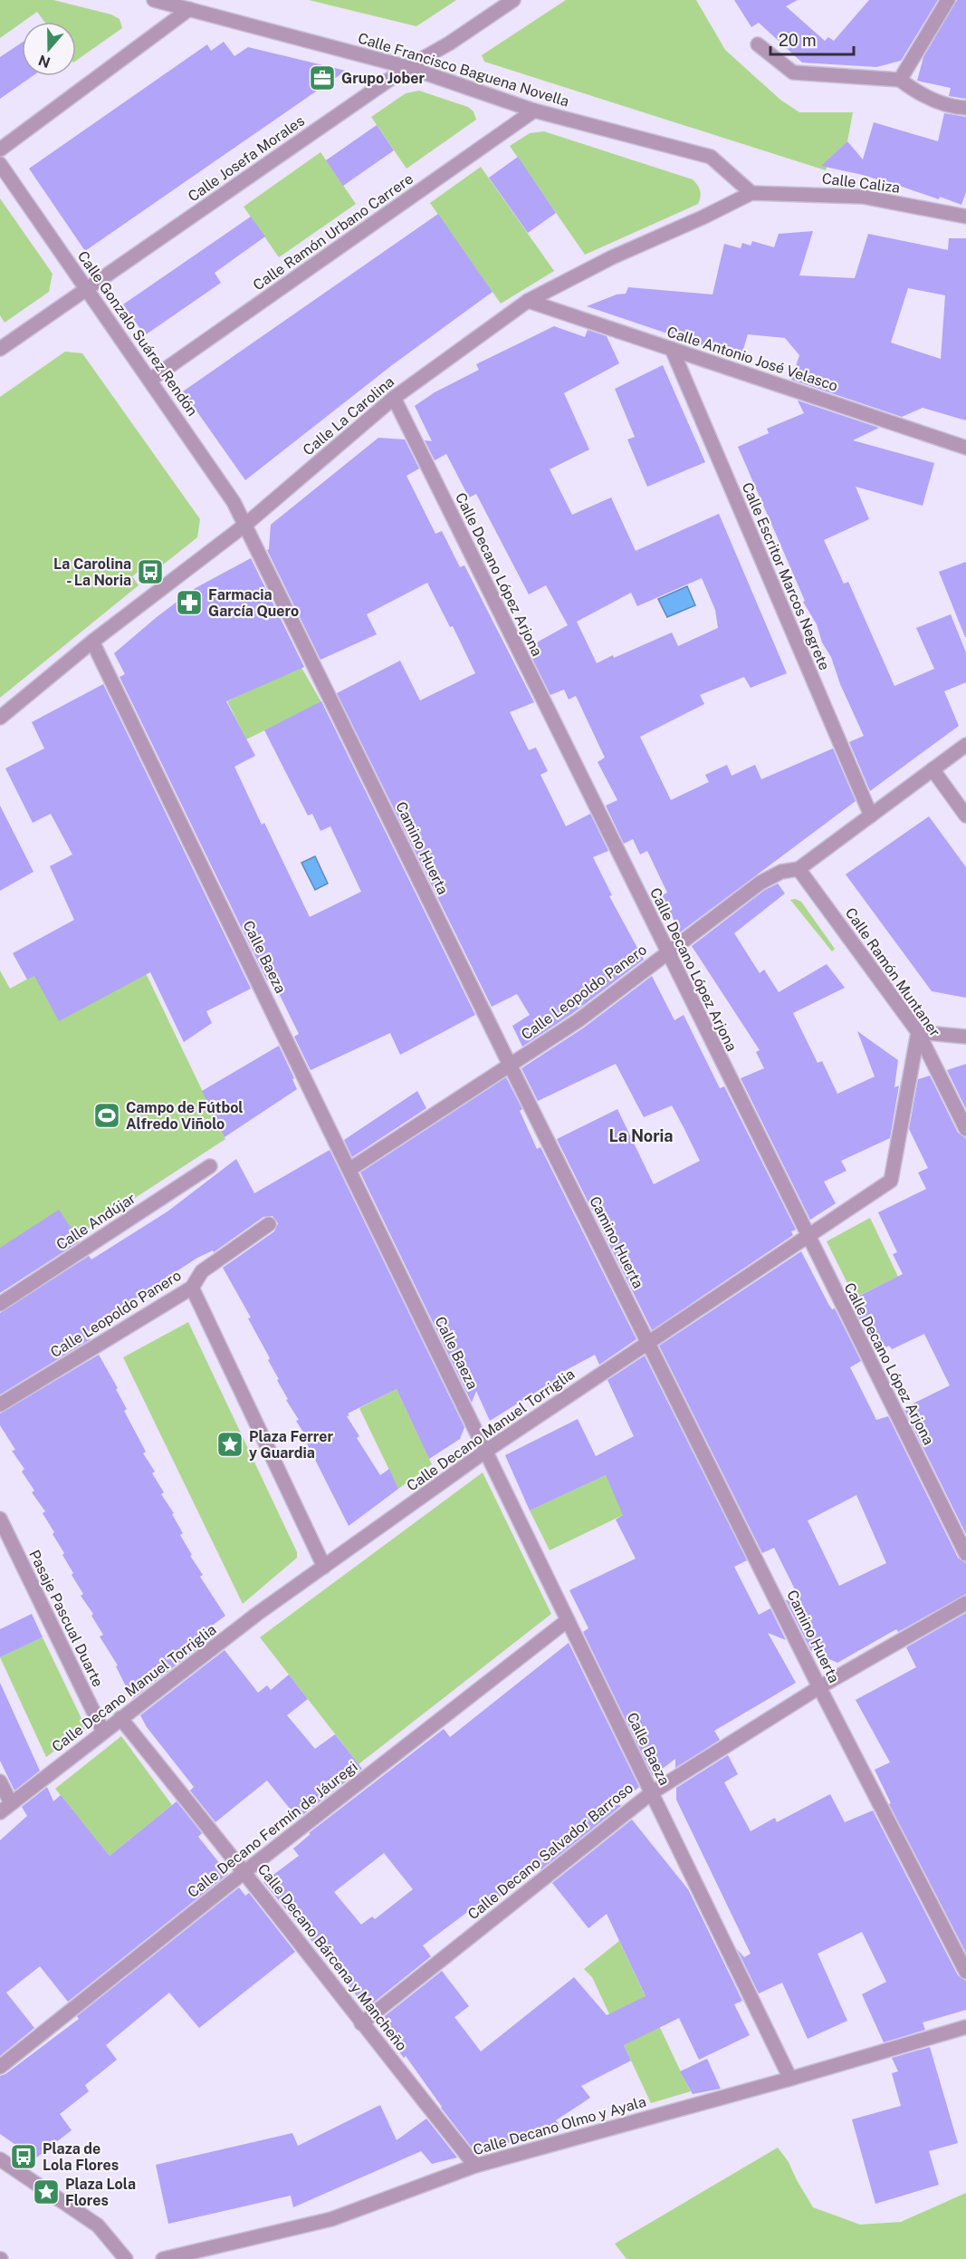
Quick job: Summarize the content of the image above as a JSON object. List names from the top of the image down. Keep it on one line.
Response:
{"streets":{"street":["Calle Francisco Baguena Novella","Calle Josefa Morales","Calle Caliza","Calle Ramón Urbano Carrere","Calle Gonzalo Suárez Rendón","Calle Antonio José Velasco","Calle La Carolina","Calle Decano López Arjona","Calle Escritor Marcos Negrete","Camino Huerta","Calle Baeza","Calle Ramón Muntaner","Calle Leopoldo Panero","Calle Andújar","Calle Decano Manuel Torriglia","Pasaje Pascual Duarte","Calle Decano Fermín de Jáuregi","Calle Decano Salvador Barroso","Calle Decano Bárcena y Mancheño","Calle Decano Olmo y Ayala"]},"crossings":[["Calle Francisco Baguena Novella","Calle Josefa Morales"],["Calle Francisco Baguena Novella","Calle Caliza"],["Calle Francisco Baguena Novella","Calle Ramón Urbano Carrere"],["Calle Francisco Baguena Novella","Calle La Carolina"],["Calle Josefa Morales","Calle Gonzalo Suárez Rendón"],["Calle Caliza","Calle La Carolina"],["Calle Ramón Urbano Carrere","Calle Gonzalo Suárez Rendón"],["Calle Gonzalo Suárez Rendón","Calle La Carolina"],["Calle Gonzalo Suárez Rendón","Camino Huerta"],["Calle Antonio José Velasco","Calle La Carolina"],["Calle Antonio José Velasco","Calle Escritor Marcos Negrete"],["Calle La Carolina","Calle Decano López Arjona"],["Calle La Carolina","Camino Huerta"],["Calle La Carolina","Calle Baeza"],["Calle Decano López Arjona","Calle Leopoldo Panero"],["Calle Decano López Arjona","Calle Decano Manuel Torriglia"],["Calle Escritor Marcos Negrete","Calle Leopoldo Panero"],["Camino Huerta","Calle Leopoldo Panero"],["Camino Huerta","Calle Decano Manuel Torriglia"],["Camino Huerta","Calle Decano Salvador Barroso"],["Calle Baeza","Calle Leopoldo Panero"],["Calle Baeza","Calle Decano Manuel Torriglia"],["Calle Baeza","Calle Decano Fermín de Jáuregi"],["Calle Baeza","Calle Decano Salvador Barroso"],["Calle Baeza","Calle Decano Olmo y Ayala"],["Calle Ramón Muntaner","Calle Leopoldo Panero"],["Calle Ramón Muntaner","Calle Decano Manuel Torriglia"],["Calle Decano Manuel Torriglia","Pasaje Pascual Duarte"],["Calle Decano Manuel Torriglia","Calle Decano Bárcena y Mancheño"],["Calle Decano Fermín de Jáuregi","Calle Decano Bárcena y Mancheño"],["Calle Decano Salvador Barroso","Calle Decano Bárcena y Mancheño"],["Calle Decano Bárcena y Mancheño","Calle Decano Olmo y Ayala"]],"districts":["La Noria"],"places":{"office":["Grupo Jober"],"bus stop":["La Carolina - La Noria","Plaza de Lola Flores"],"pharmacy":["Farmacia García Quero"],"sports":["Campo de Fútbol Alfredo Viñolo"],"place":["Plaza Ferrer y Guardia","Plaza Lola Flores"]},"scale_bar":"20 m","north":"bottom"}
